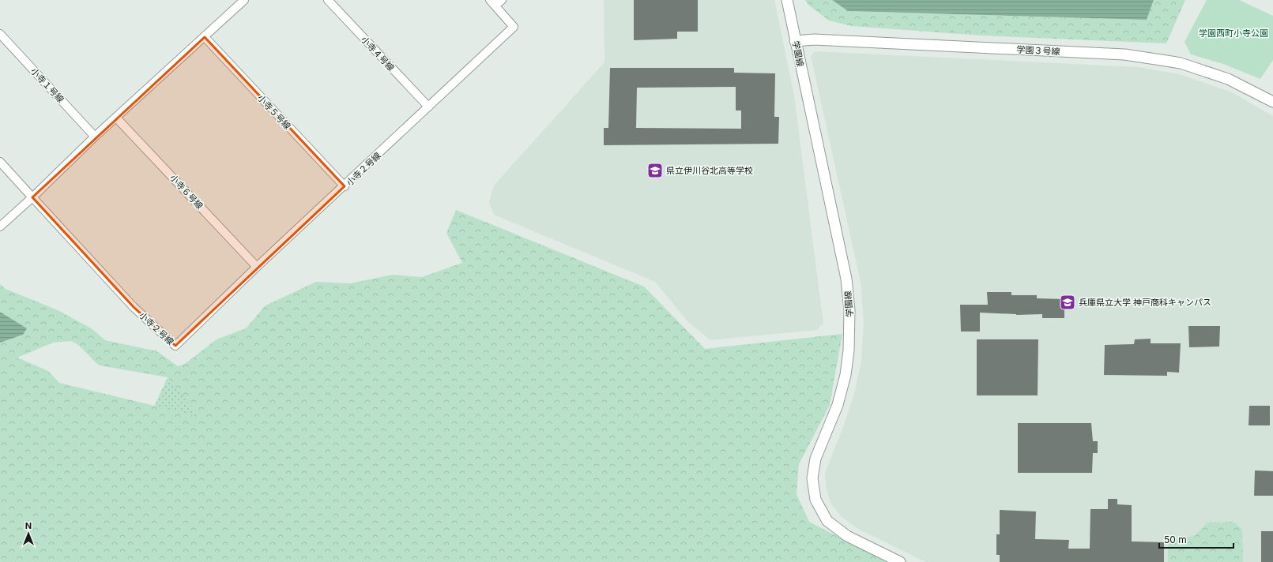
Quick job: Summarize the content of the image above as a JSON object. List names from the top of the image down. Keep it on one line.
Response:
{"streets":{"street":["学園３号線","小寺４号線","学園線","小寺１号線","小寺５号線","小寺２号線","小寺６号線"]},"crossings":[["学園３号線","学園線"],["小寺４号線","小寺２号線"],["小寺５号線","小寺２号線"],["小寺２号線","小寺６号線"]],"parks":["学園西町小寺公園"],"places":{"school or university":["県立伊川谷北高等学校","兵庫県立大学 神戸商科キャンパス"]},"scale_bar":"50 m","north":"top"}
